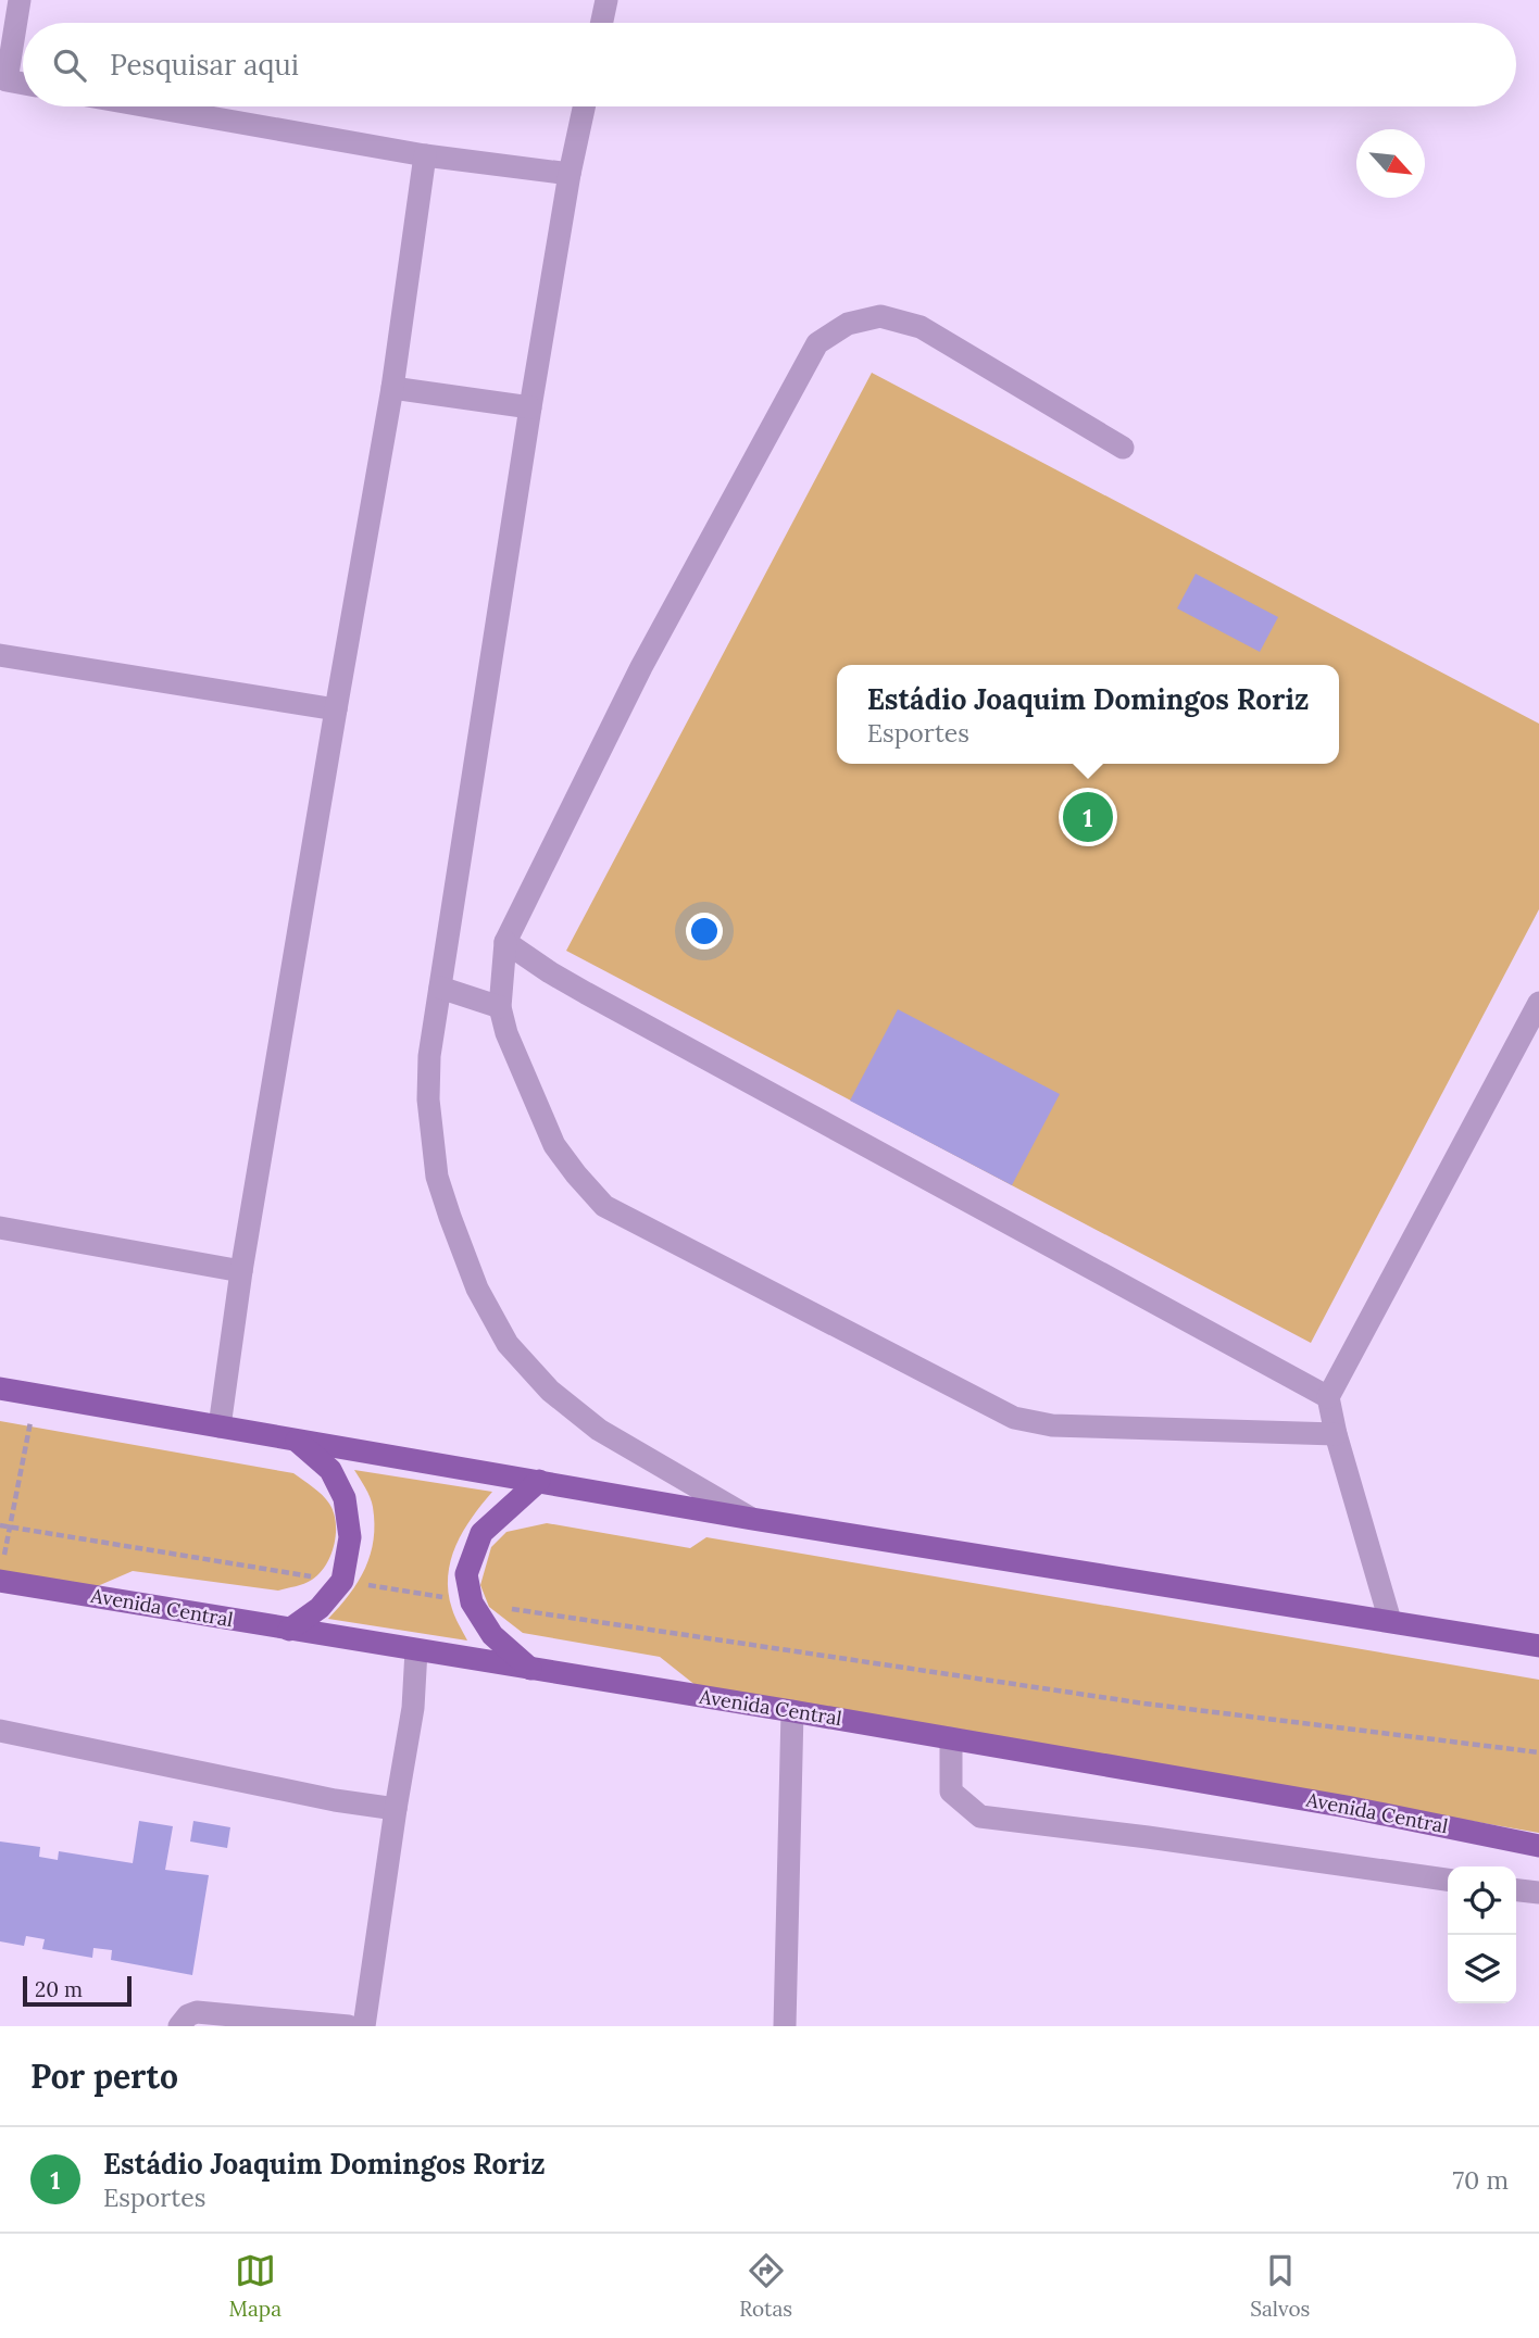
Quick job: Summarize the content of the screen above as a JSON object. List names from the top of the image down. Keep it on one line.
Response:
{"streets":{"main road":["Avenida Central"]},"scale_bar":"20 m","north":"bottom right","page":{"search":"Pesquisar aqui","popup":["Estádio Joaquim Domingos Roriz","Esportes"],"pins":"1","scale":"20 m","heading":"Por perto","list":[{"mark":"1","name":"Estádio Joaquim Domingos Roriz","note":"Esportes","value":"70 m"}],"nav":["Mapa","Rotas","Salvos"]}}
